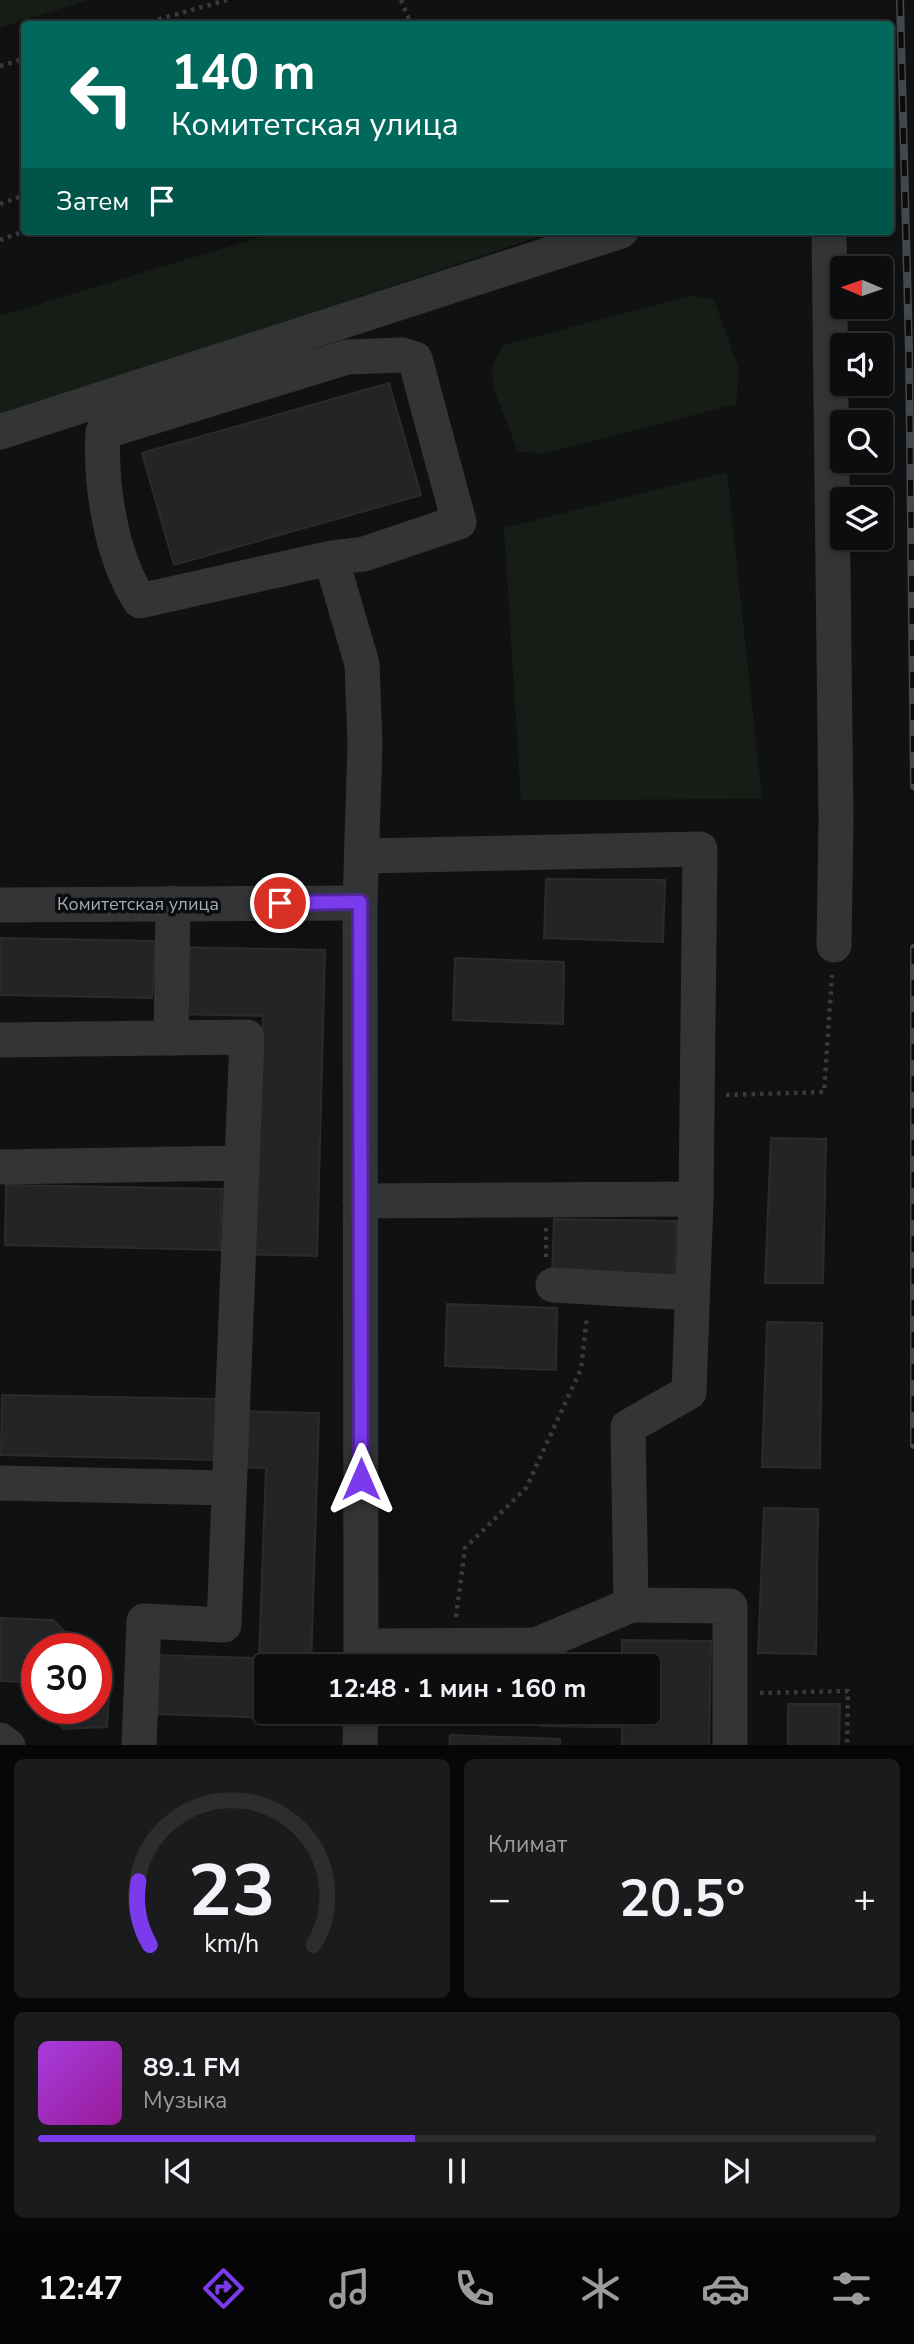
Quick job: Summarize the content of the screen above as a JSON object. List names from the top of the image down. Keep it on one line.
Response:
{"streets":{"street":["Комитетская улица"]},"north":"left","page":{"turn":["140 m","Комитетская улица"],"then":"Затем","limit":"30","trip":"12:48 · 1 мин · 160 m","tile":"Климат","heat":["−","20.5°","+"],"song":["89.1 FM","Музыка"],"tabs":"12:47","gauge":["23","km/h"]}}
